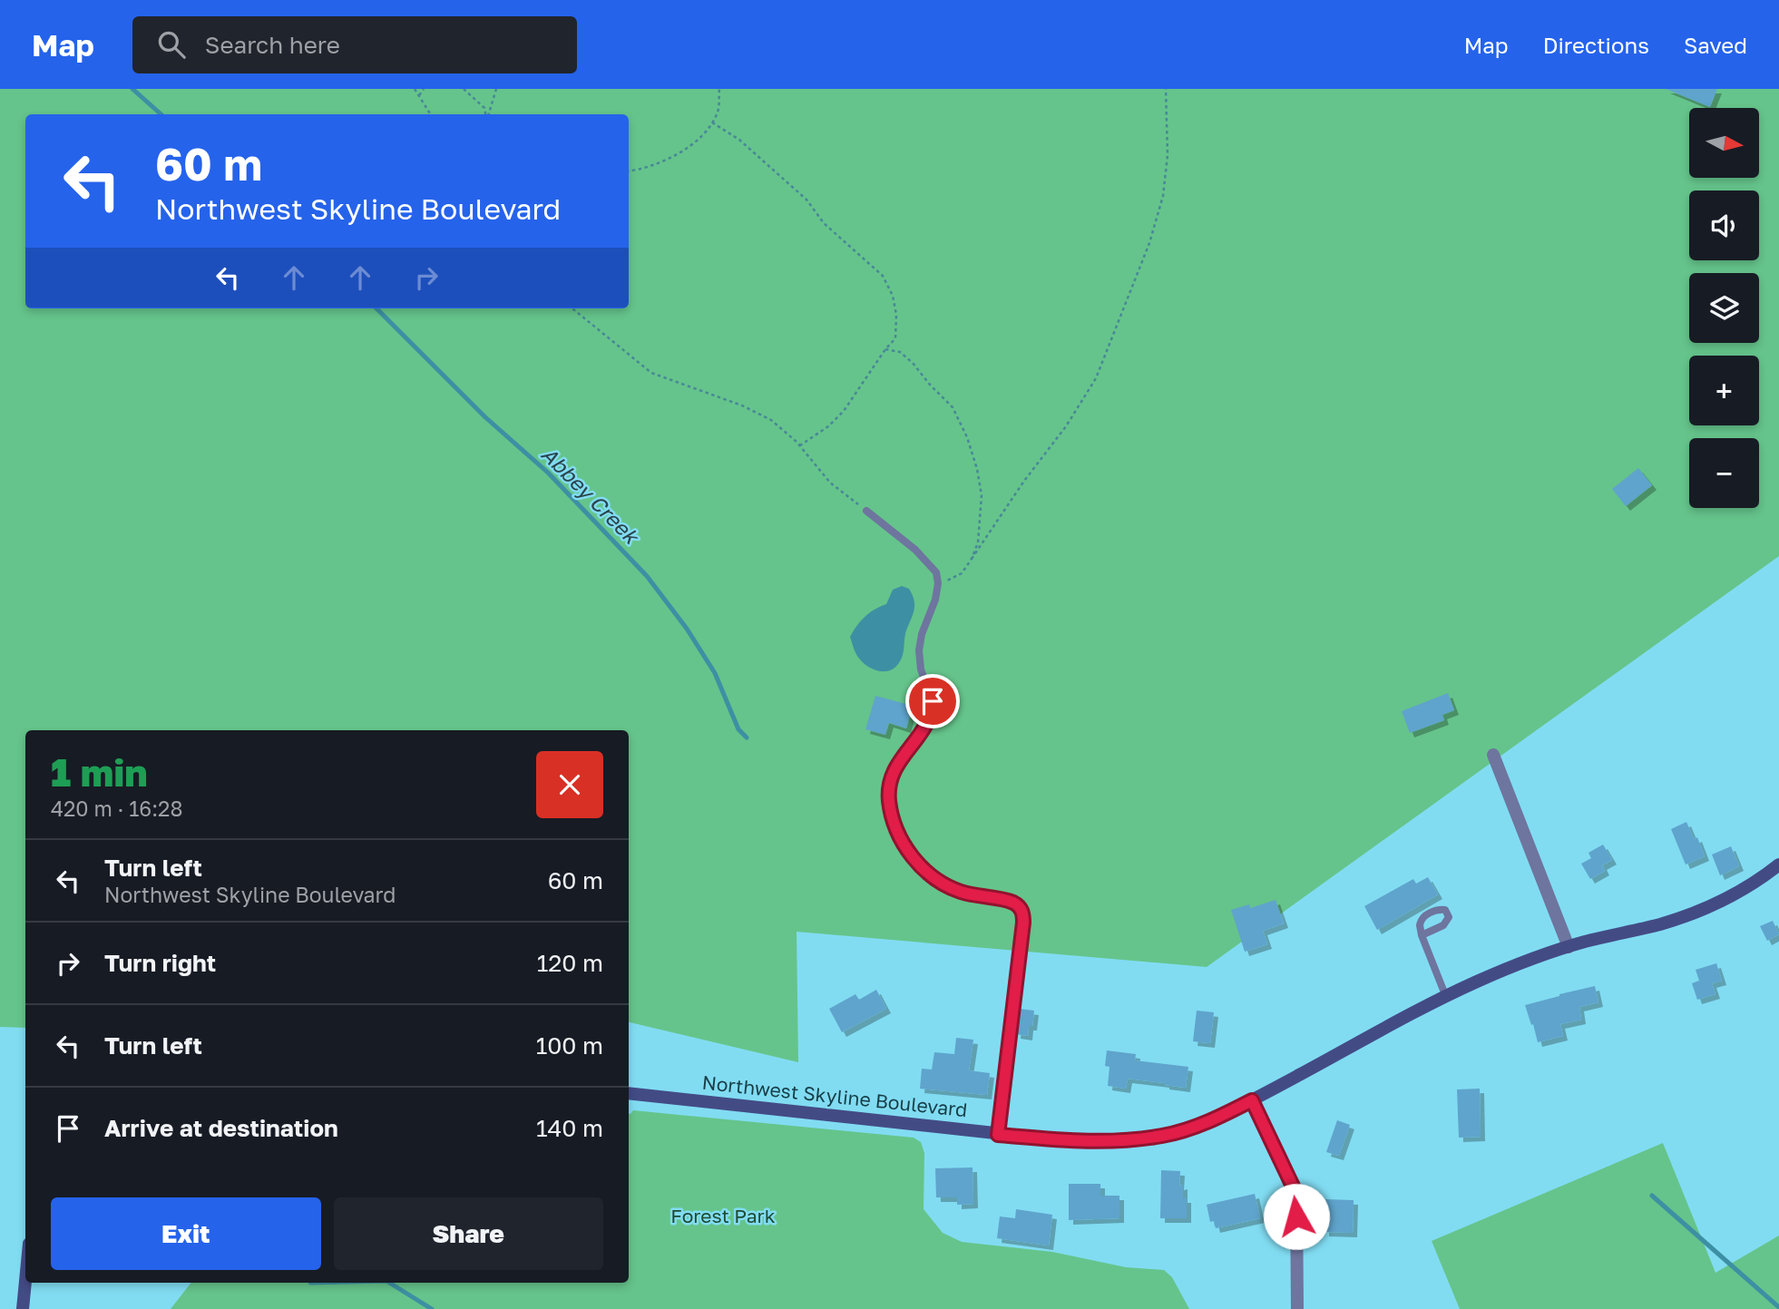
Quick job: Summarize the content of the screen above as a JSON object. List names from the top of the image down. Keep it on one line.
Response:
{"streets":{"main road":["Northwest Skyline Boulevard"]},"water":["Abbey Creek"],"parks":["Forest Park"],"north":"right","page":{"header":"Map","search":"Search here","nav":["Map","Directions","Saved"],"map_buttons":["+","−"],"turn":["60 m","Northwest Skyline Boulevard"],"heading":["1 min","420 m · 16:28"],"list":[{"name":"Turn left","note":"Northwest Skyline Boulevard","value":"60 m"},{"name":"Turn right","value":"120 m"},{"name":"Turn left","value":"100 m"},{"name":"Arrive at destination","value":"140 m"}],"buttons":["Exit","Share"]}}
